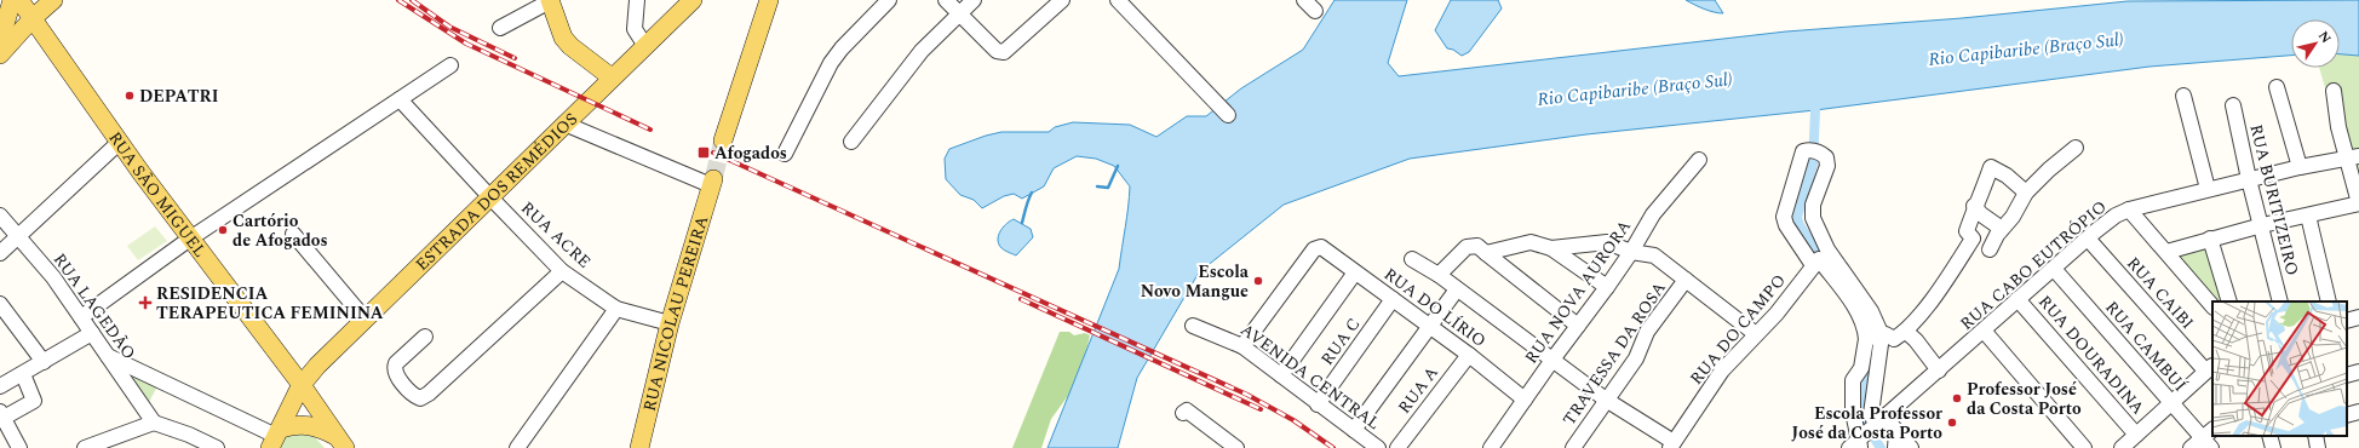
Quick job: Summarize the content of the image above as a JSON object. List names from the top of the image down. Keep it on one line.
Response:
{"streets":{"main road":["ESTRADA DOS REMÉDIOS","RUA SÃO MIGUEL","RUA NICOLAU PEREIRA"],"street":["RUA BURITIZEIRO","RUA ACRE","RUA CABO EUTRÓPIO","RUA NOVA AURORA","RUA CAIBI","RUA LAGEDÃO","RUA DO LÍRIO","RUA DO CAMPO","RUA C","RUA CAMBUÍ","TRAVESSA DA ROSA","RUA DOURADINA","AVENIDA CENTRAL","RUA A"]},"crossings":[["ESTRADA DOS REMÉDIOS","RUA SÃO MIGUEL"],["ESTRADA DOS REMÉDIOS","RUA ACRE"],["RUA BURITIZEIRO","RUA CABO EUTRÓPIO"],["RUA ACRE","RUA NICOLAU PEREIRA"],["RUA CABO EUTRÓPIO","RUA CAIBI"],["RUA CABO EUTRÓPIO","RUA CAMBUÍ"],["RUA CABO EUTRÓPIO","RUA DOURADINA"],["RUA NOVA AURORA","RUA DO LÍRIO"],["RUA DO LÍRIO","RUA C"],["RUA DO LÍRIO","AVENIDA CENTRAL"],["RUA DO LÍRIO","RUA A"],["RUA C","AVENIDA CENTRAL"]],"water":["Rio Capibaribe (Braço Sul)"],"places":{"other":["DEPATRI","Cartório de Afogados","Escola Novo Mangue","Professor José da Costa Porto","Escola Professor José da Costa Porto"],"transit":["Afogados"],"health":["RESIDENCIA TERAPEUTICA FEMININA"]},"north":"top right"}
